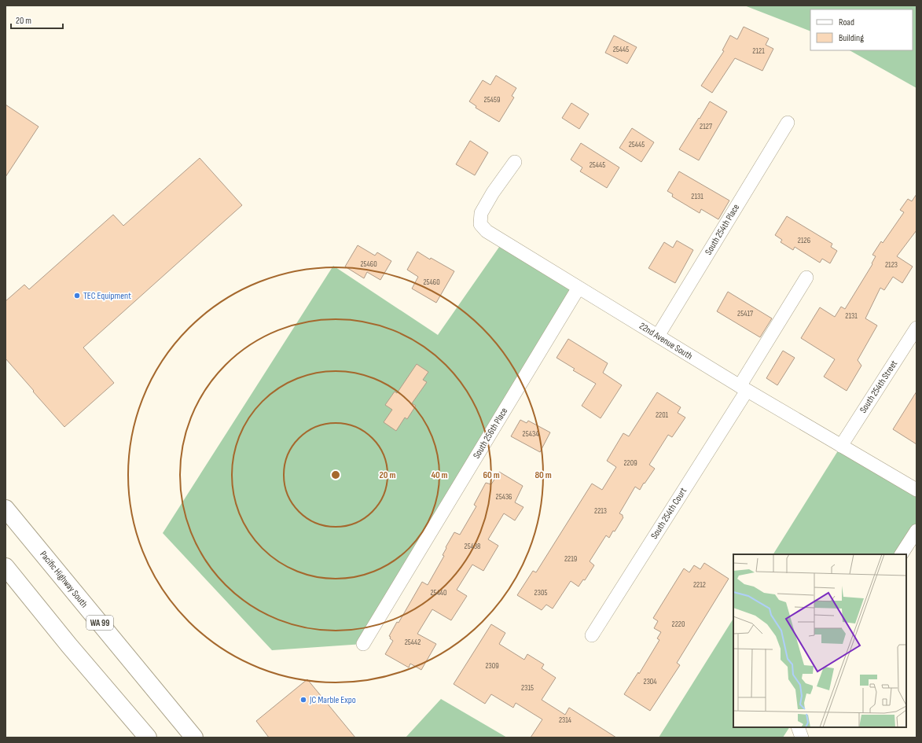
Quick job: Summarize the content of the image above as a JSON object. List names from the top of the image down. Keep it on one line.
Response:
{"streets":{"main road":["Pacific Highway South","WA 99"],"street":["South 254th Place","22nd Avenue South","South 254th Street","South 256th Place","South 254th Court"]},"crossings":[["South 254th Place","22nd Avenue South"],["22nd Avenue South","South 254th Street"],["22nd Avenue South","South 256th Place"],["22nd Avenue South","South 254th Court"]],"places":["TEC Equipment","JC Marble Expo"],"house_numbers":["25445","2121","25459","2127","25445","25445","2131","2126","25460","2123","25460","25417","2131","2201","25434","2209","25436","2213","25438","2219","2212","25440","2305","2220","25442","2309","2304","2315","2314"],"legend":["Road","Building"],"scale_bar":"20 m","rings":["20 m","40 m","60 m","80 m"]}
